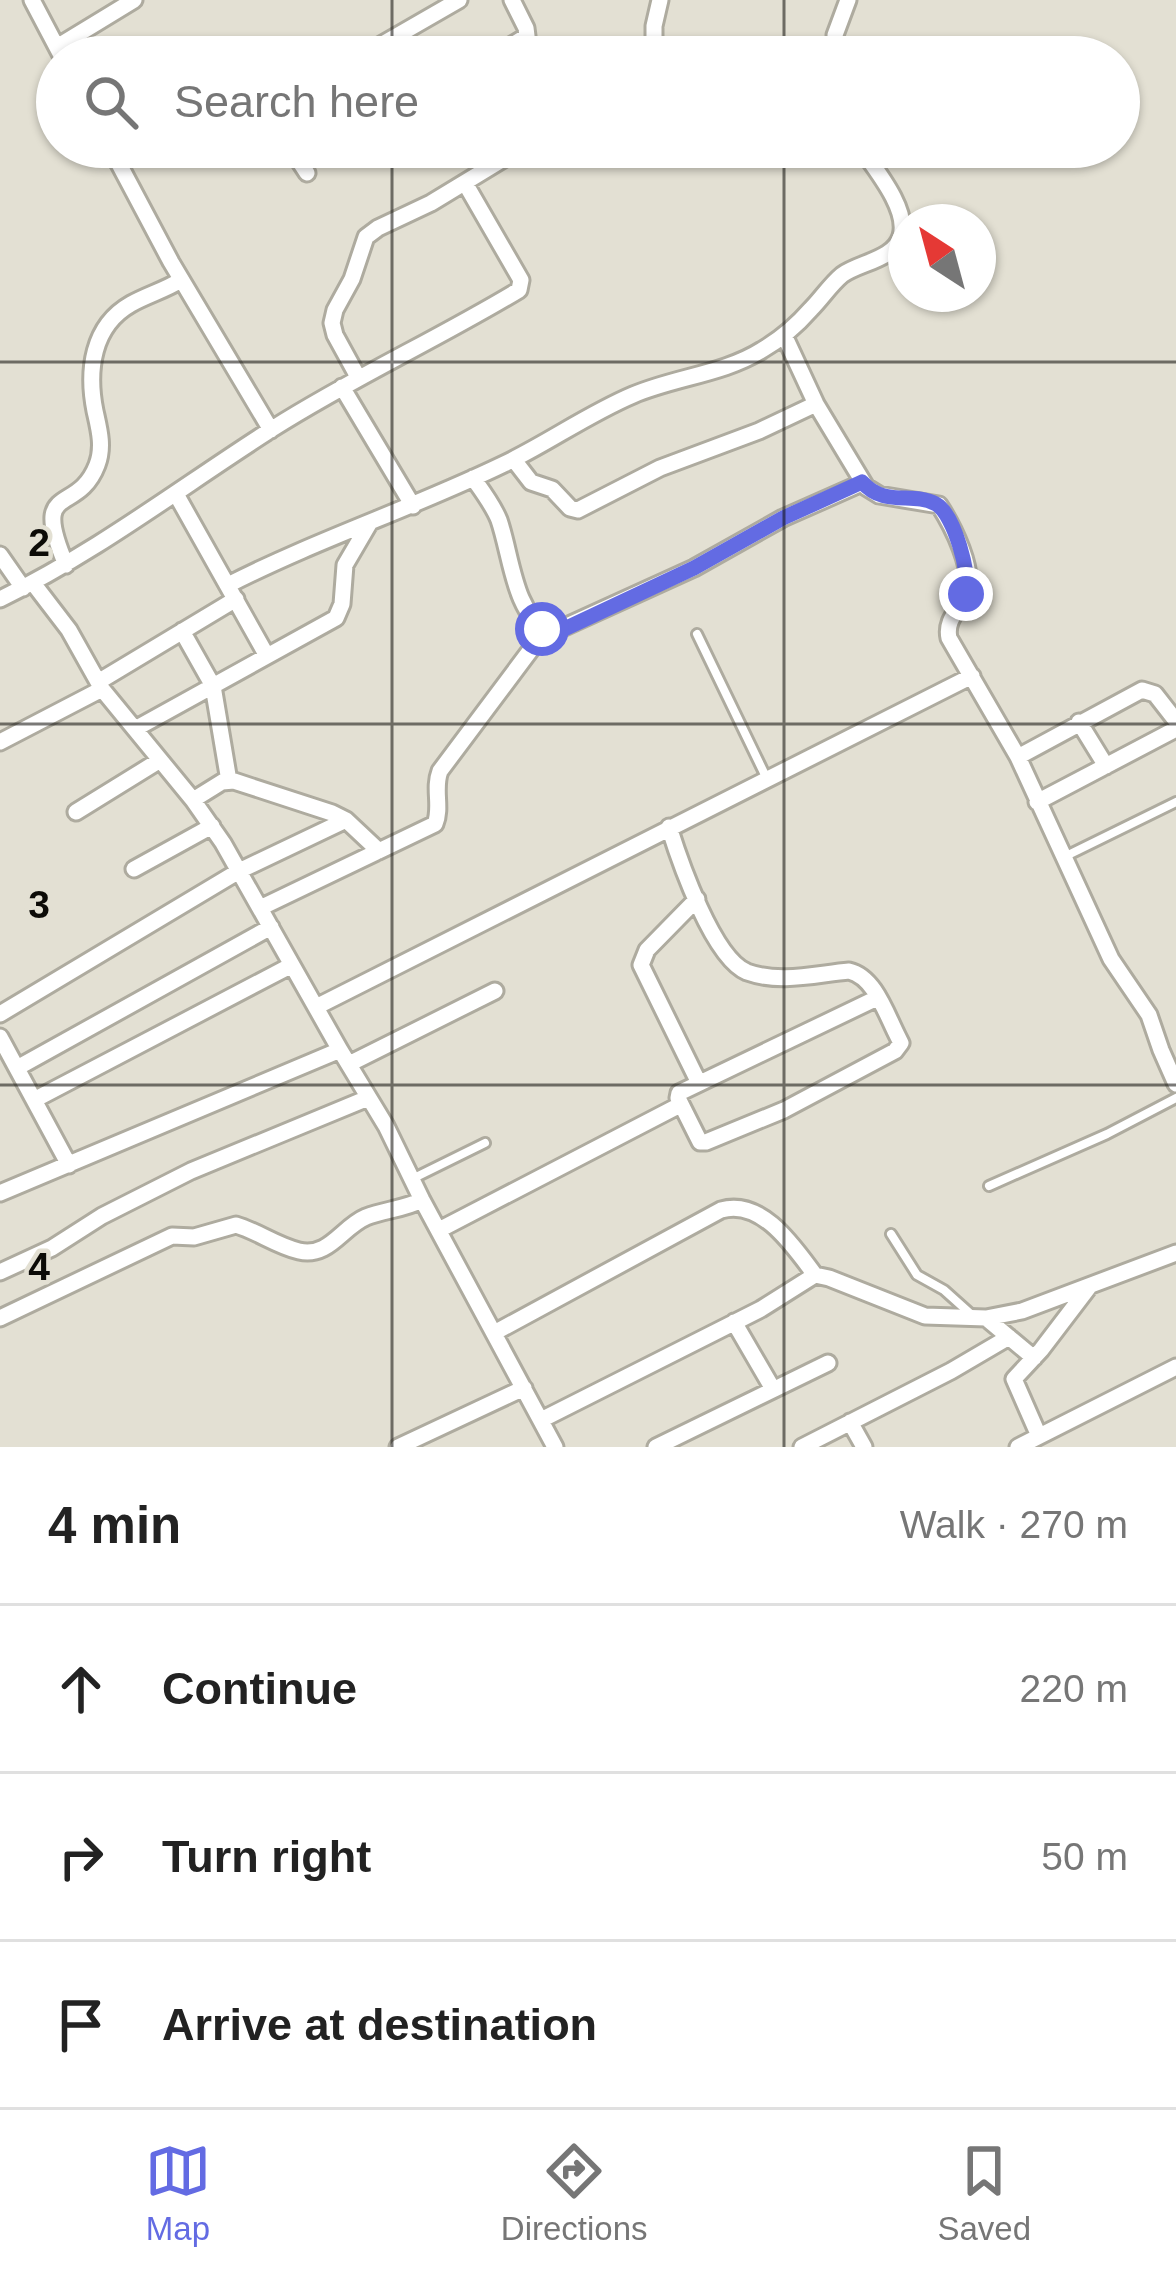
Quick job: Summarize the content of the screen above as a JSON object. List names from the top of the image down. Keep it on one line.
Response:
{"north":"top left","page":{"search":"Search here","heading":["4 min","Walk · 270 m"],"list":[["Continue","220 m"],["Turn right","50 m"],"Arrive at destination"],"nav":["Map","Directions","Saved"]},"grid":{"rows":["2","3","4"]}}
